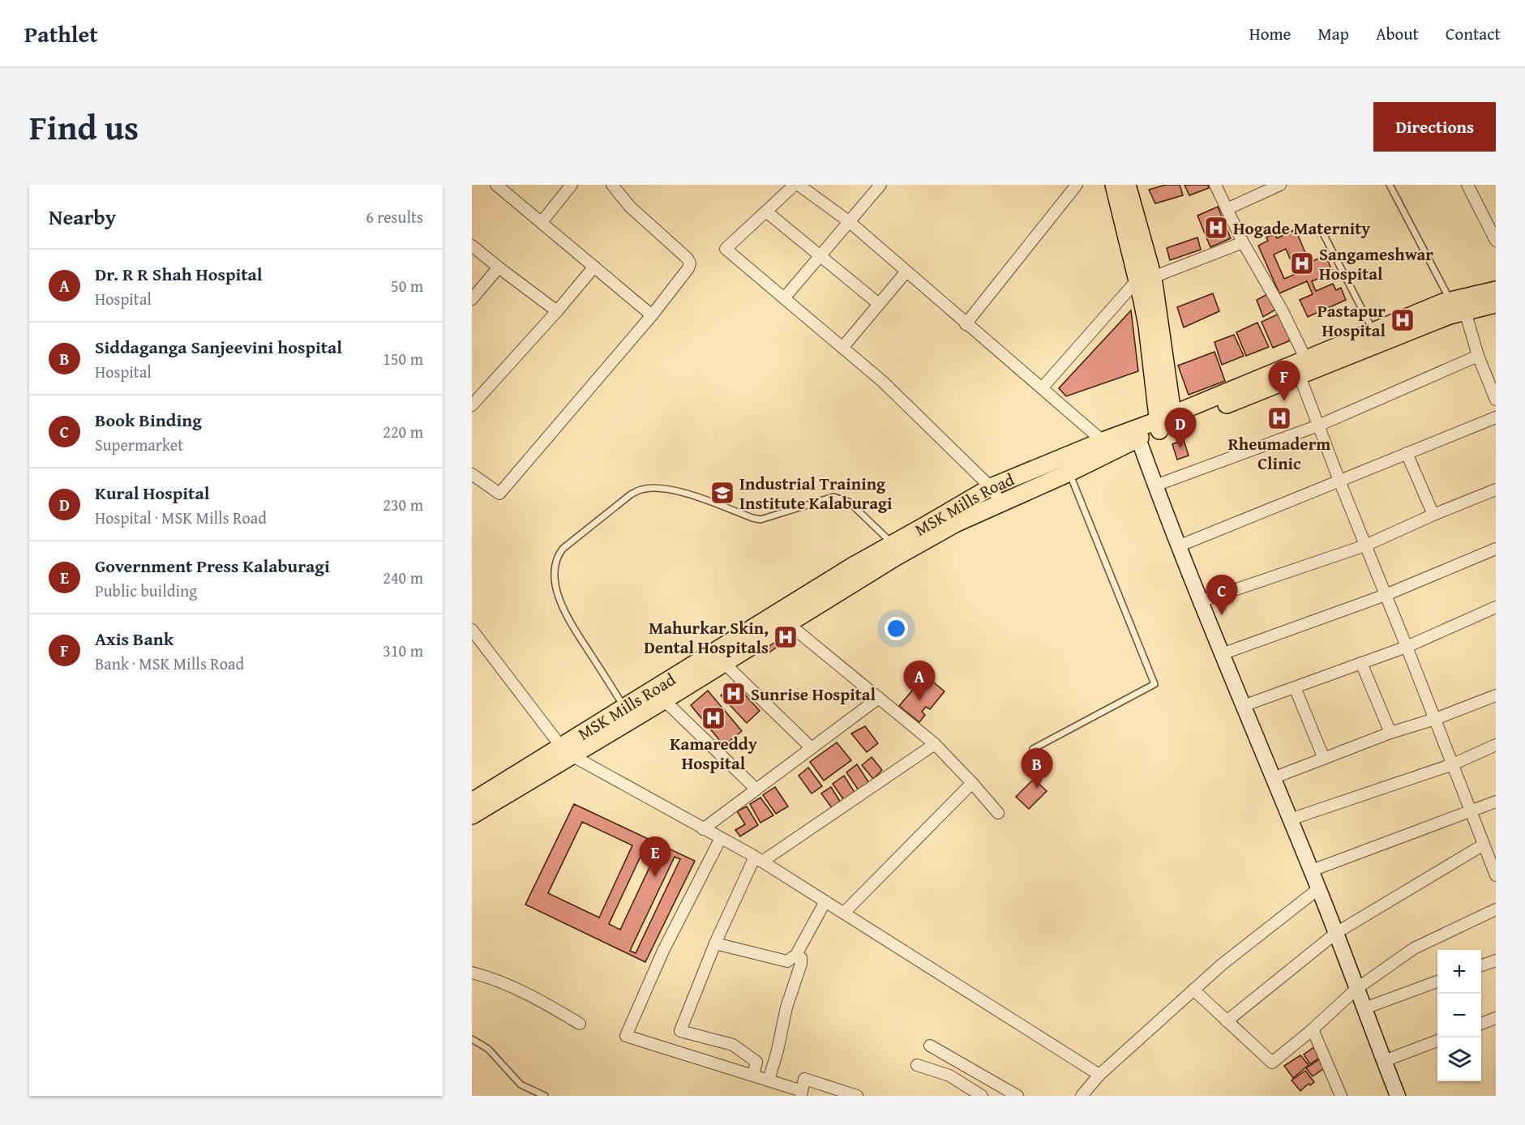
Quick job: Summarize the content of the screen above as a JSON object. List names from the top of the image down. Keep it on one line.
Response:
{"streets":{"main road":["MSK Mills Road"]},"places":{"hospital":["Hogade Maternity","Sangameshwar Hospital","Pastapur Hospital","Rheumaderm Clinic","Mahurkar Skin, Dental Hospitals","Sunrise Hospital","Kamareddy Hospital"],"school or university":["Industrial Training Institute Kalaburagi"]},"page":{"header":"Pathlet","nav":["Home","Map","About","Contact"],"title":"Find us","buttons":"Directions","heading":["Nearby","6 results"],"list":[{"mark":"A","name":"Dr. R R Shah Hospital","note":"Hospital","value":"50 m"},{"mark":"B","name":"Siddaganga Sanjeevini hospital","note":"Hospital","value":"150 m"},{"mark":"C","name":"Book Binding","note":"Supermarket","value":"220 m"},{"mark":"D","name":"Kural Hospital","note":"Hospital · MSK Mills Road","value":"230 m"},{"mark":"E","name":"Government Press Kalaburagi","note":"Public building","value":"240 m"},{"mark":"F","name":"Axis Bank","note":"Bank · MSK Mills Road","value":"310 m"}],"pins":["F","D","C","A","B","E"],"map_buttons":["+","−"]}}
